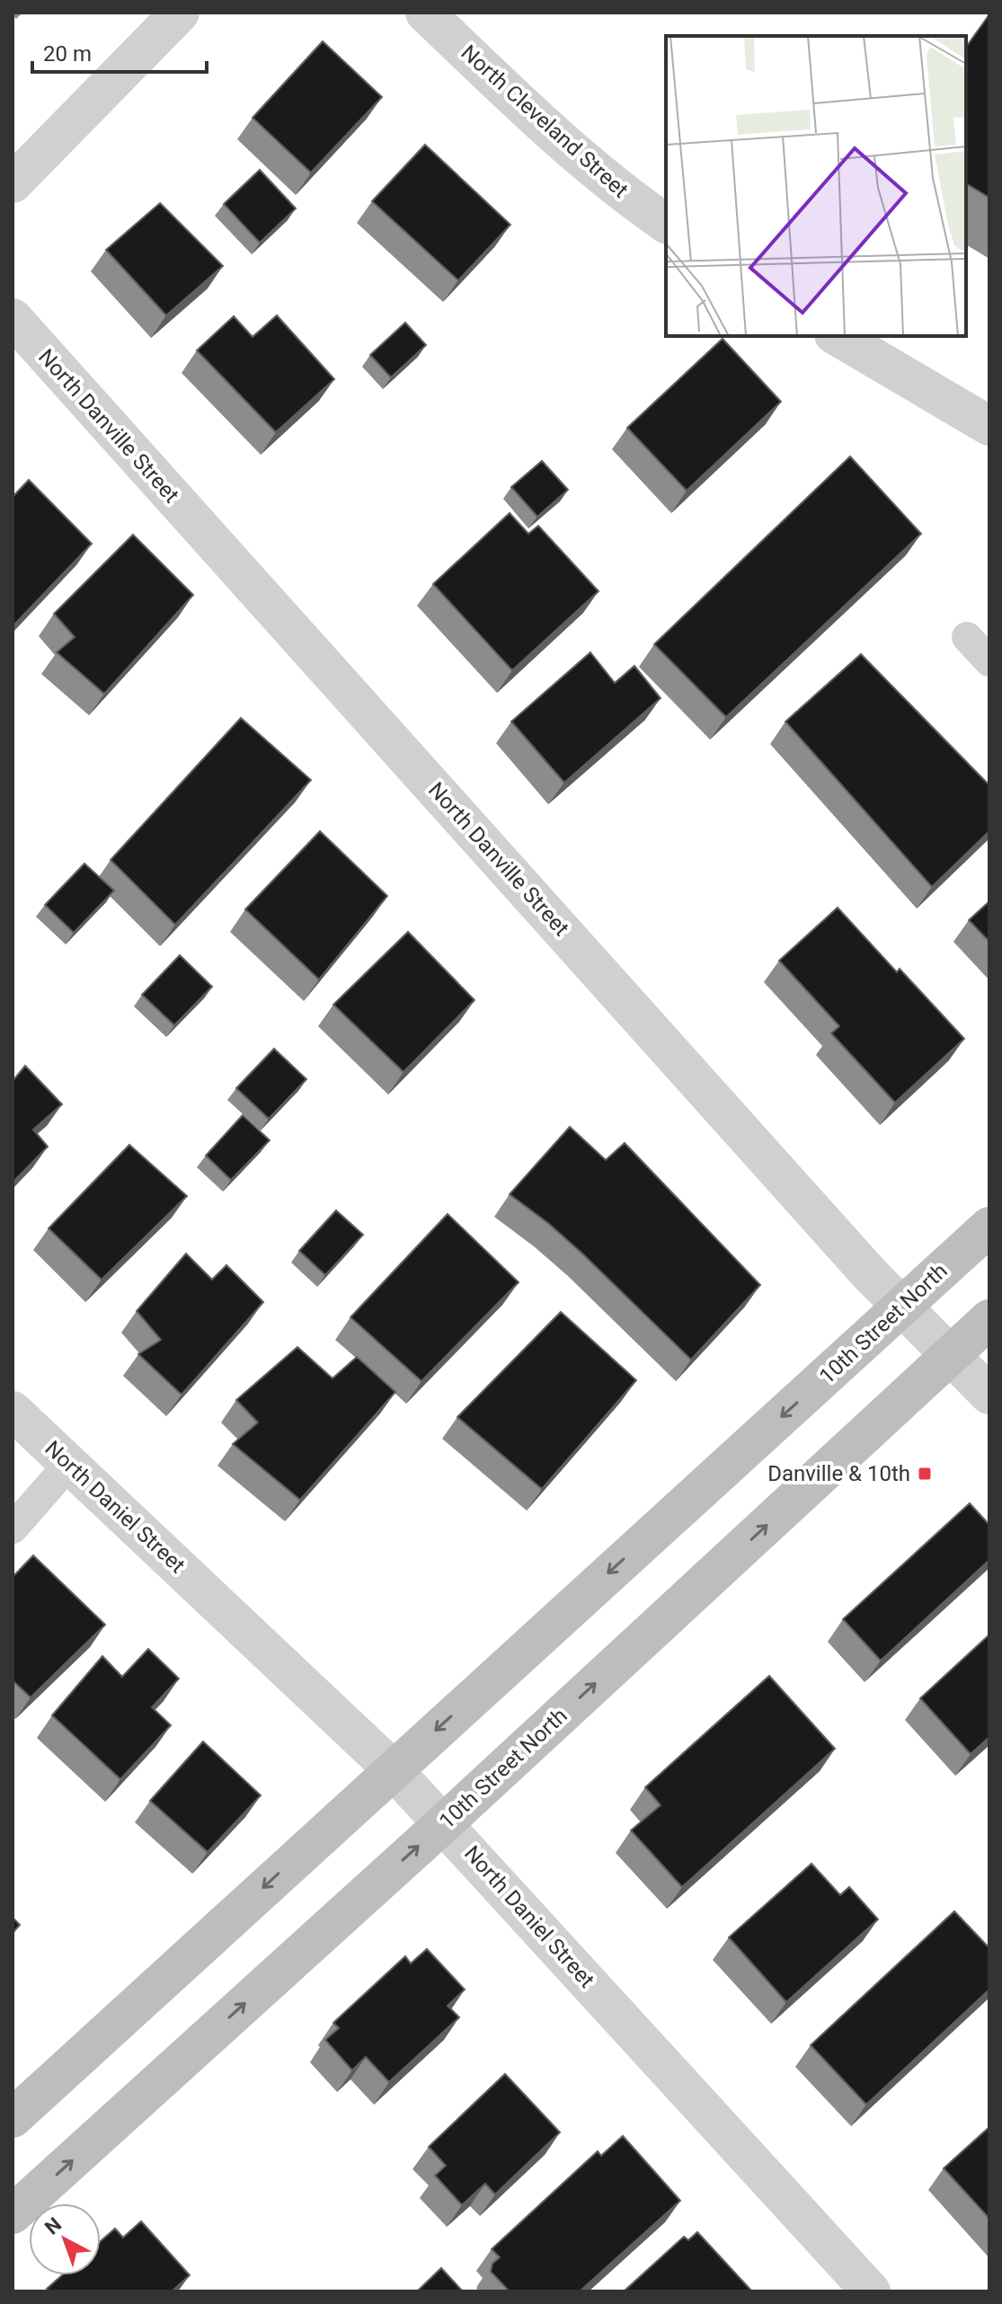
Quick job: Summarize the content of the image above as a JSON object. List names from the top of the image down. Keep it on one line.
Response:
{"streets":{"main road":["10th Street North"],"street":["North Cleveland Street","North Danville Street","North Daniel Street"]},"crossings":[["North Danville Street","10th Street North"],["10th Street North","North Daniel Street"]],"places":{"transit":["Danville & 10th"]},"scale_bar":"20 m","north":"top left"}
